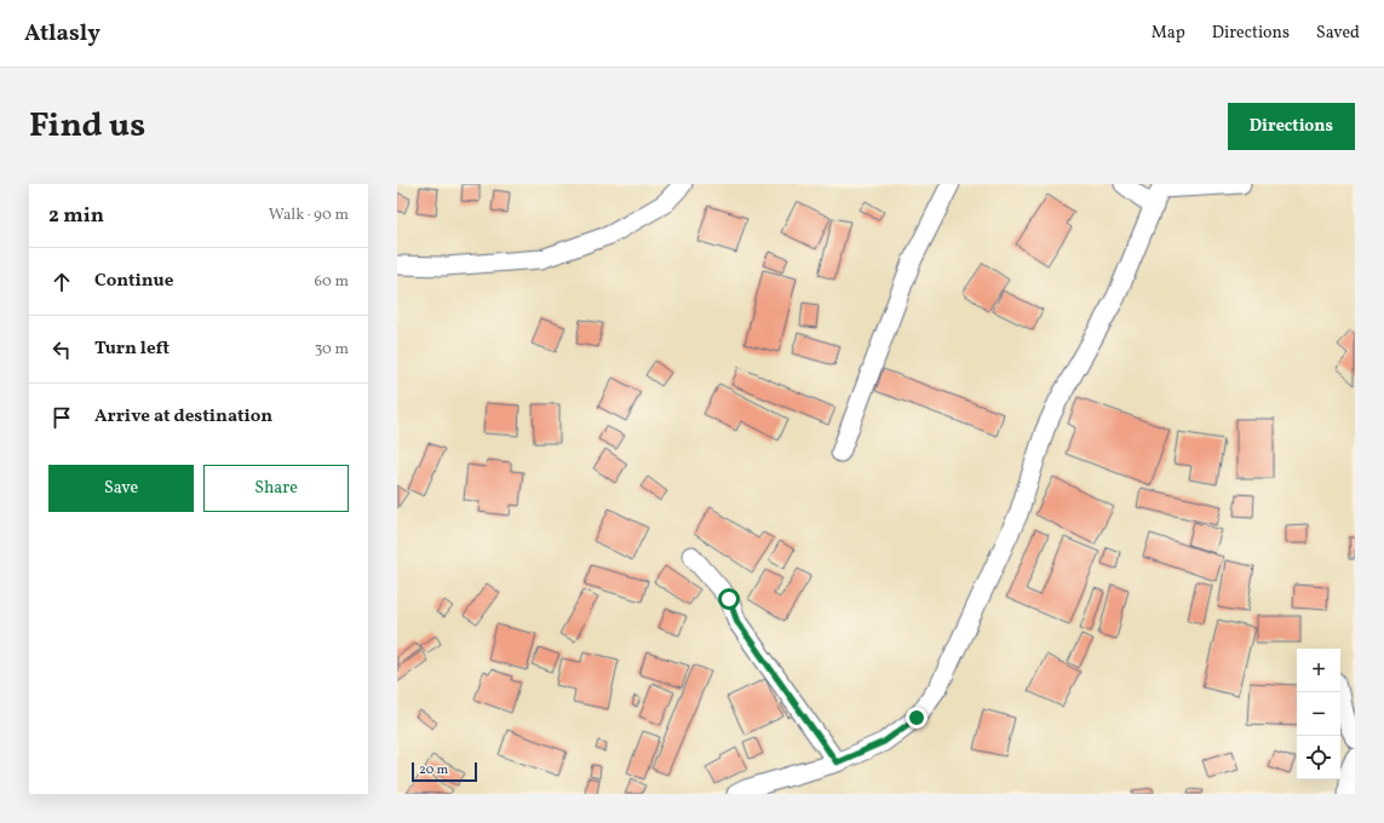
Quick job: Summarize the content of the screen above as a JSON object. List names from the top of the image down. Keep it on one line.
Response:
{"scale_bar":"20 m","page":{"header":"Atlasly","nav":["Map","Directions","Saved"],"title":"Find us","buttons":["Directions",["Save","Share"]],"heading":["2 min","Walk · 90 m"],"list":[["Continue","60 m"],["Turn left","30 m"],"Arrive at destination"],"map_buttons":["+","−"],"scale":"20 m"}}
